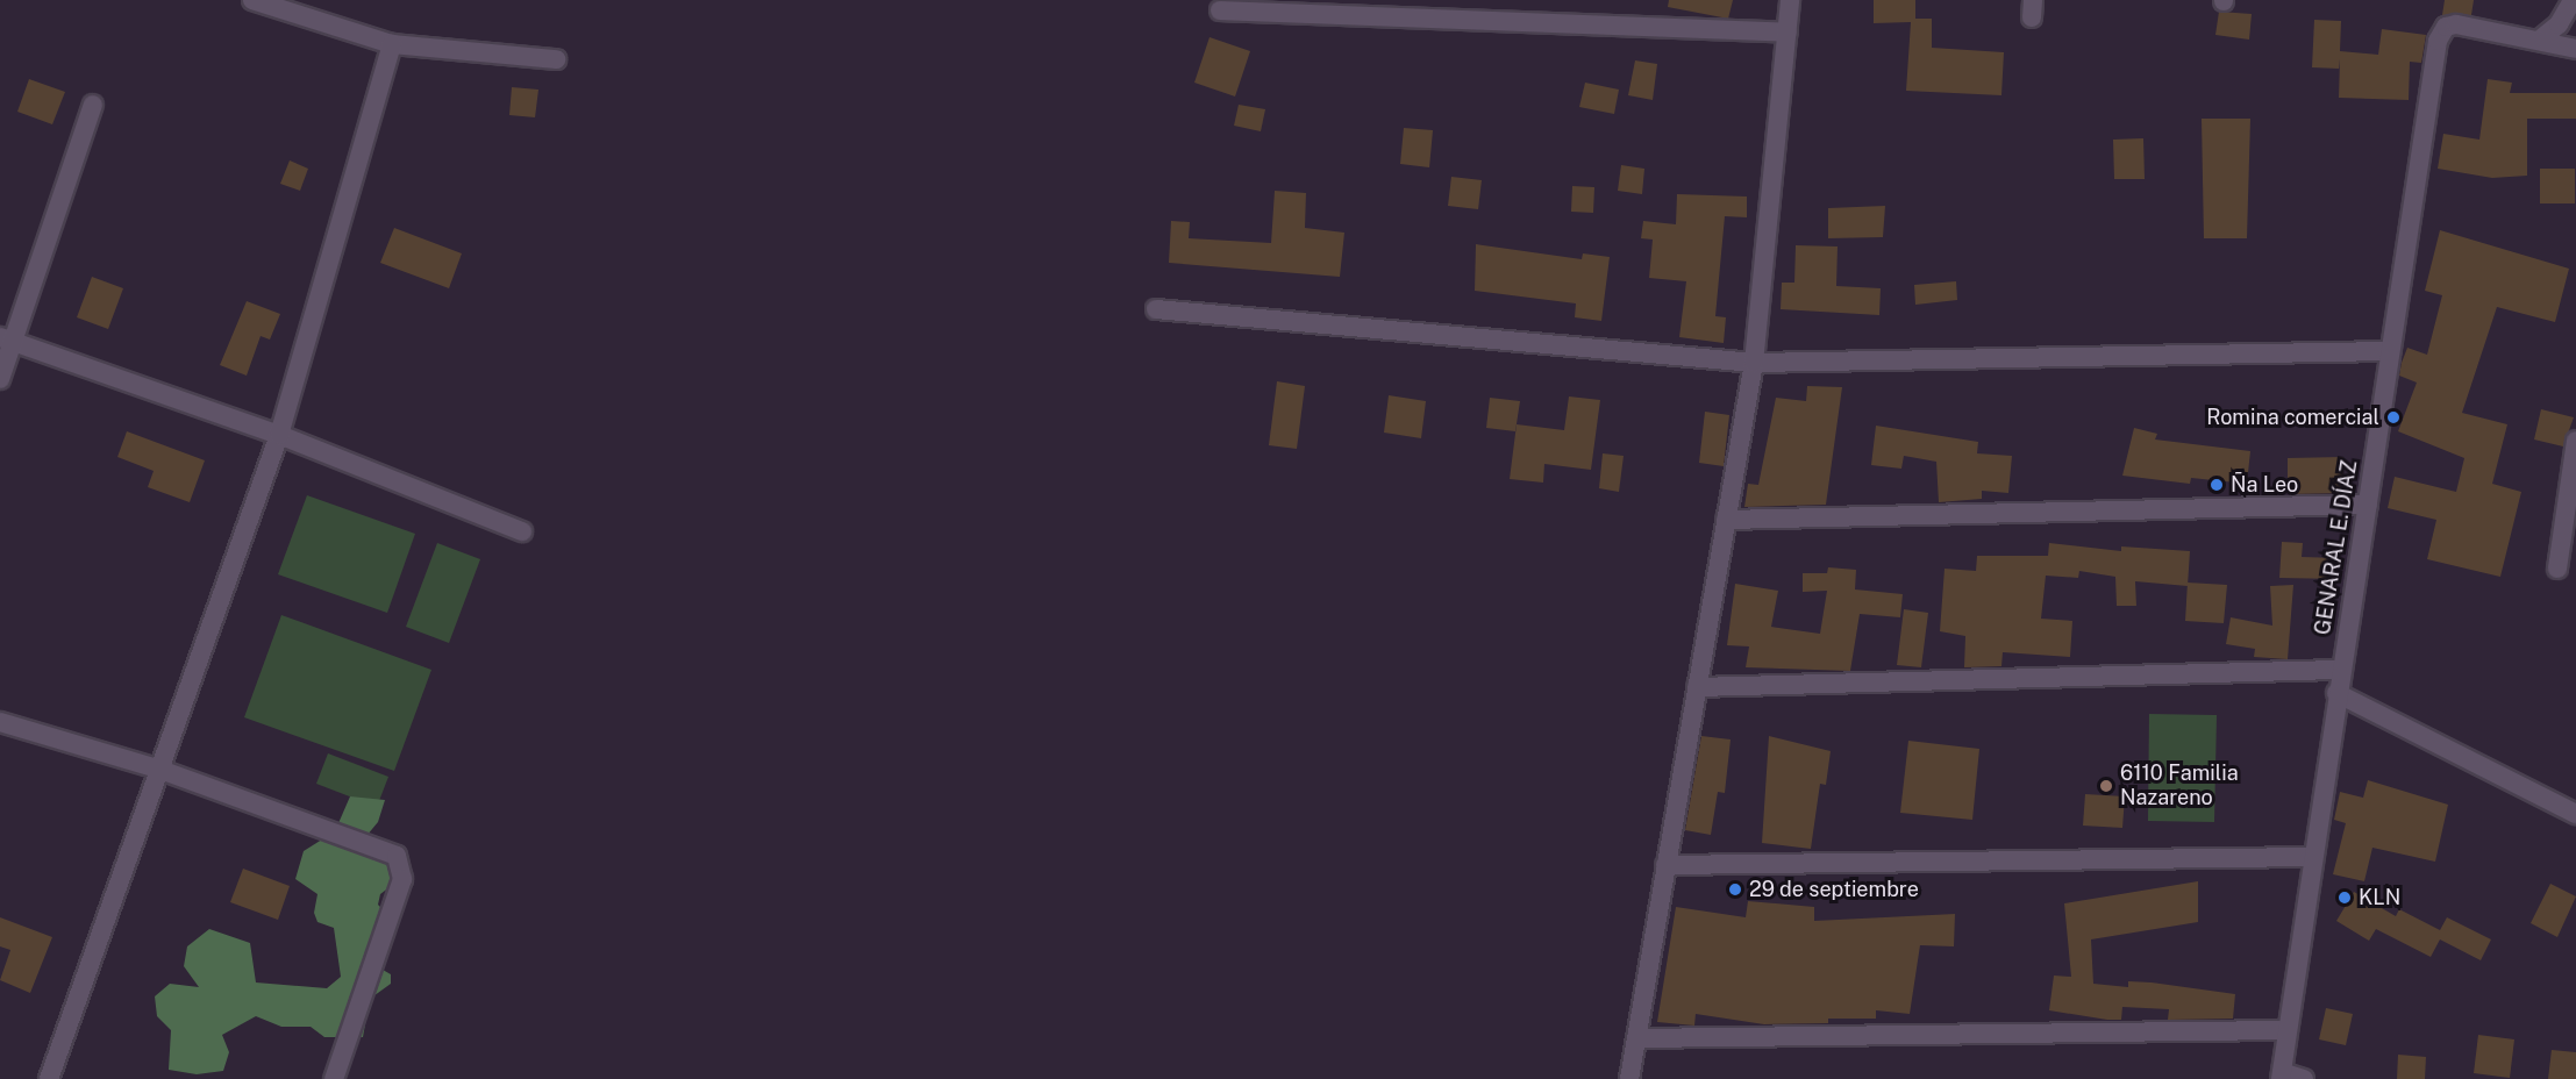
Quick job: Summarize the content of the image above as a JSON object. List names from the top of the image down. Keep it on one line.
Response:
{"streets":{"street":["GENARAL E. DÍAZ"]},"places":["Romina comercial","Ña Leo","6110 Familia Nazareno","29 de septiembre","KLN"]}
